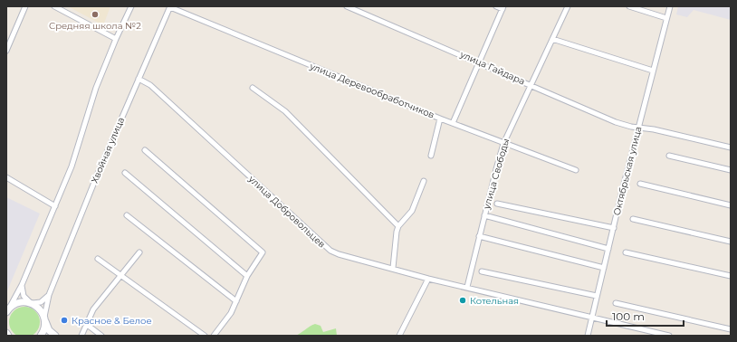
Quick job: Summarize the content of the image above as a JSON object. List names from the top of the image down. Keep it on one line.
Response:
{"streets":{"street":["улица Гайдара","улица Деревообработчиков","Хвойная улица","Октябрьская улица","улица Свободы","улица Добровольцев"]},"crossings":[["улица Гайдара","Октябрьская улица"],["улица Гайдара","улица Свободы"],["улица Деревообработчиков","Хвойная улица"],["улица Деревообработчиков","улица Свободы"],["Хвойная улица","улица Добровольцев"],["Октябрьская улица","улица Добровольцев"],["улица Свободы","улица Добровольцев"]],"places":["Средняя школа №2","Котельная","Красное & Белое"],"scale_bar":"100 m"}
